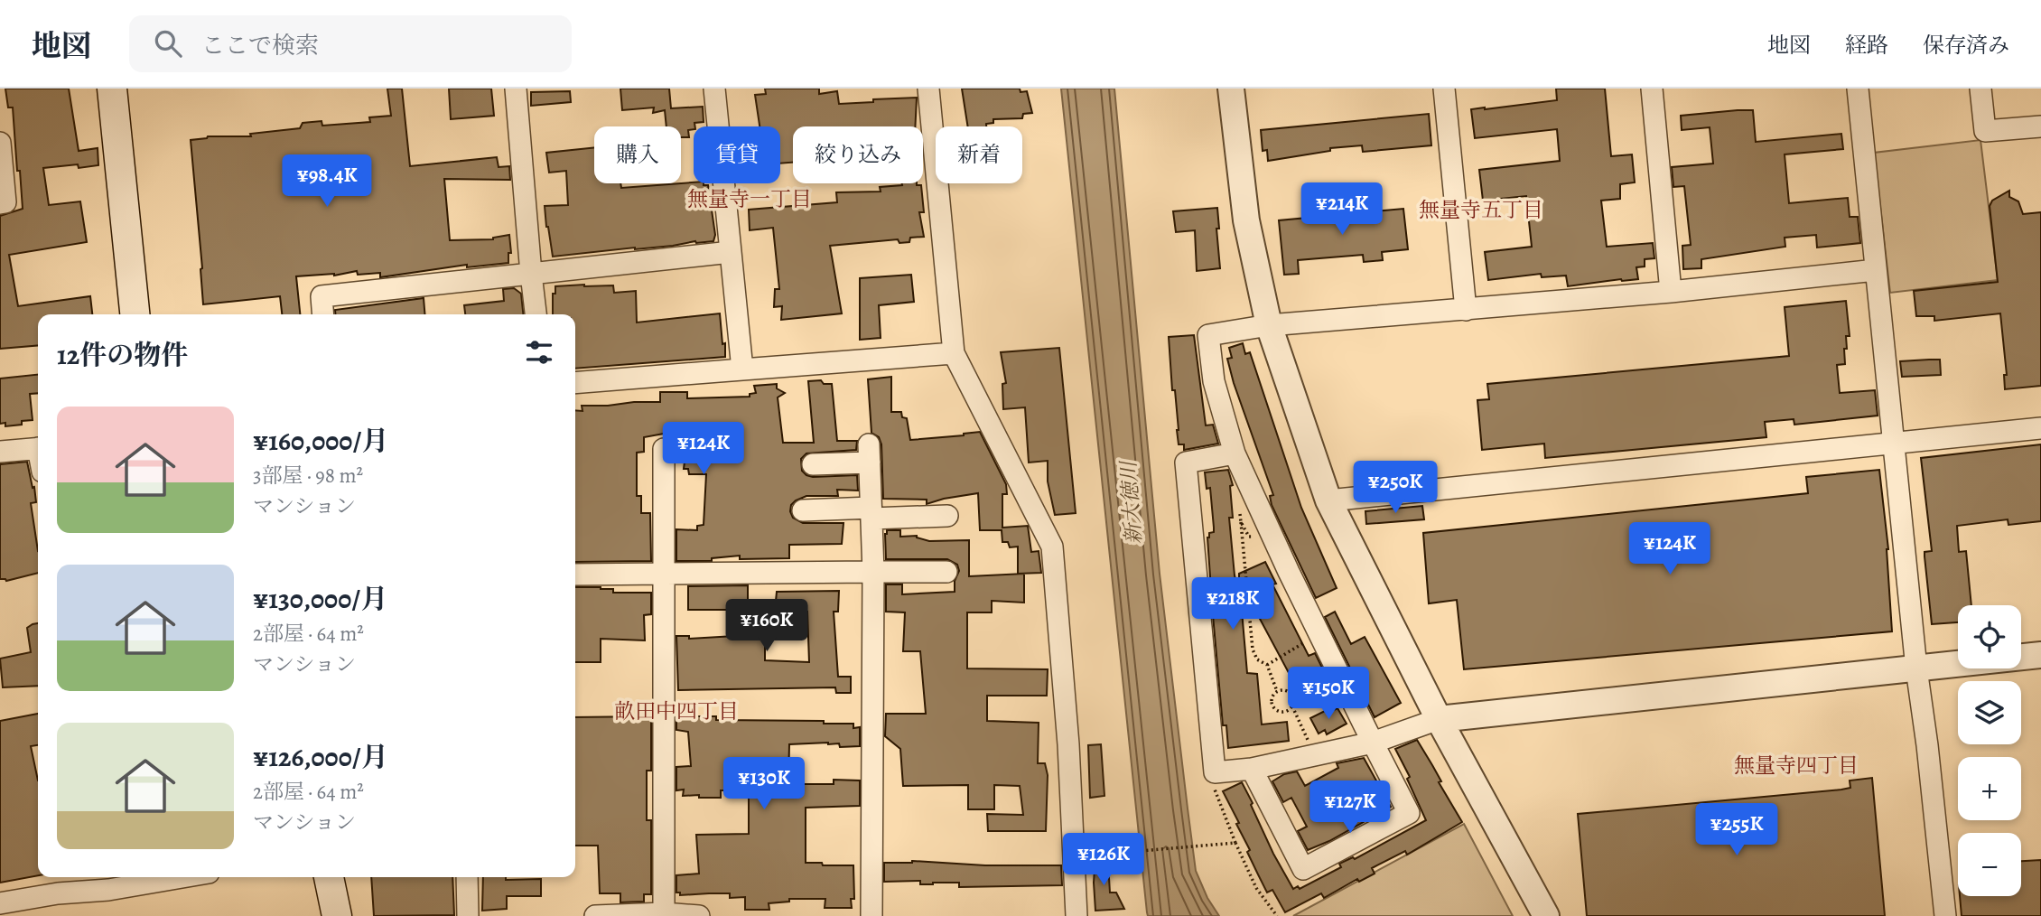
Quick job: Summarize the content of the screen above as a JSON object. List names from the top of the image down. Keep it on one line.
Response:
{"districts":["無量寺一丁目","無量寺五丁目","畝田中四丁目","無量寺四丁目"],"water":["新大徳川"],"page":{"header":"地図","search":"ここで検索","nav":["地図","経路","保存済み"],"chip":["購入","賃貸","絞り込み","新着"],"price":["¥98.4K","¥214K","¥124K","¥250K","¥124K","¥218K","¥160K","¥150K","¥130K","¥127K","¥255K","¥126K"],"heading":"12件の物件","list":[{"name":"¥160,000/月","note":"3部屋 · 98 m² · マンション"},{"name":"¥130,000/月","note":"2部屋 · 64 m² · マンション"},{"name":"¥126,000/月","note":"2部屋 · 64 m² · マンション"}],"map_buttons":["+","−"]}}
